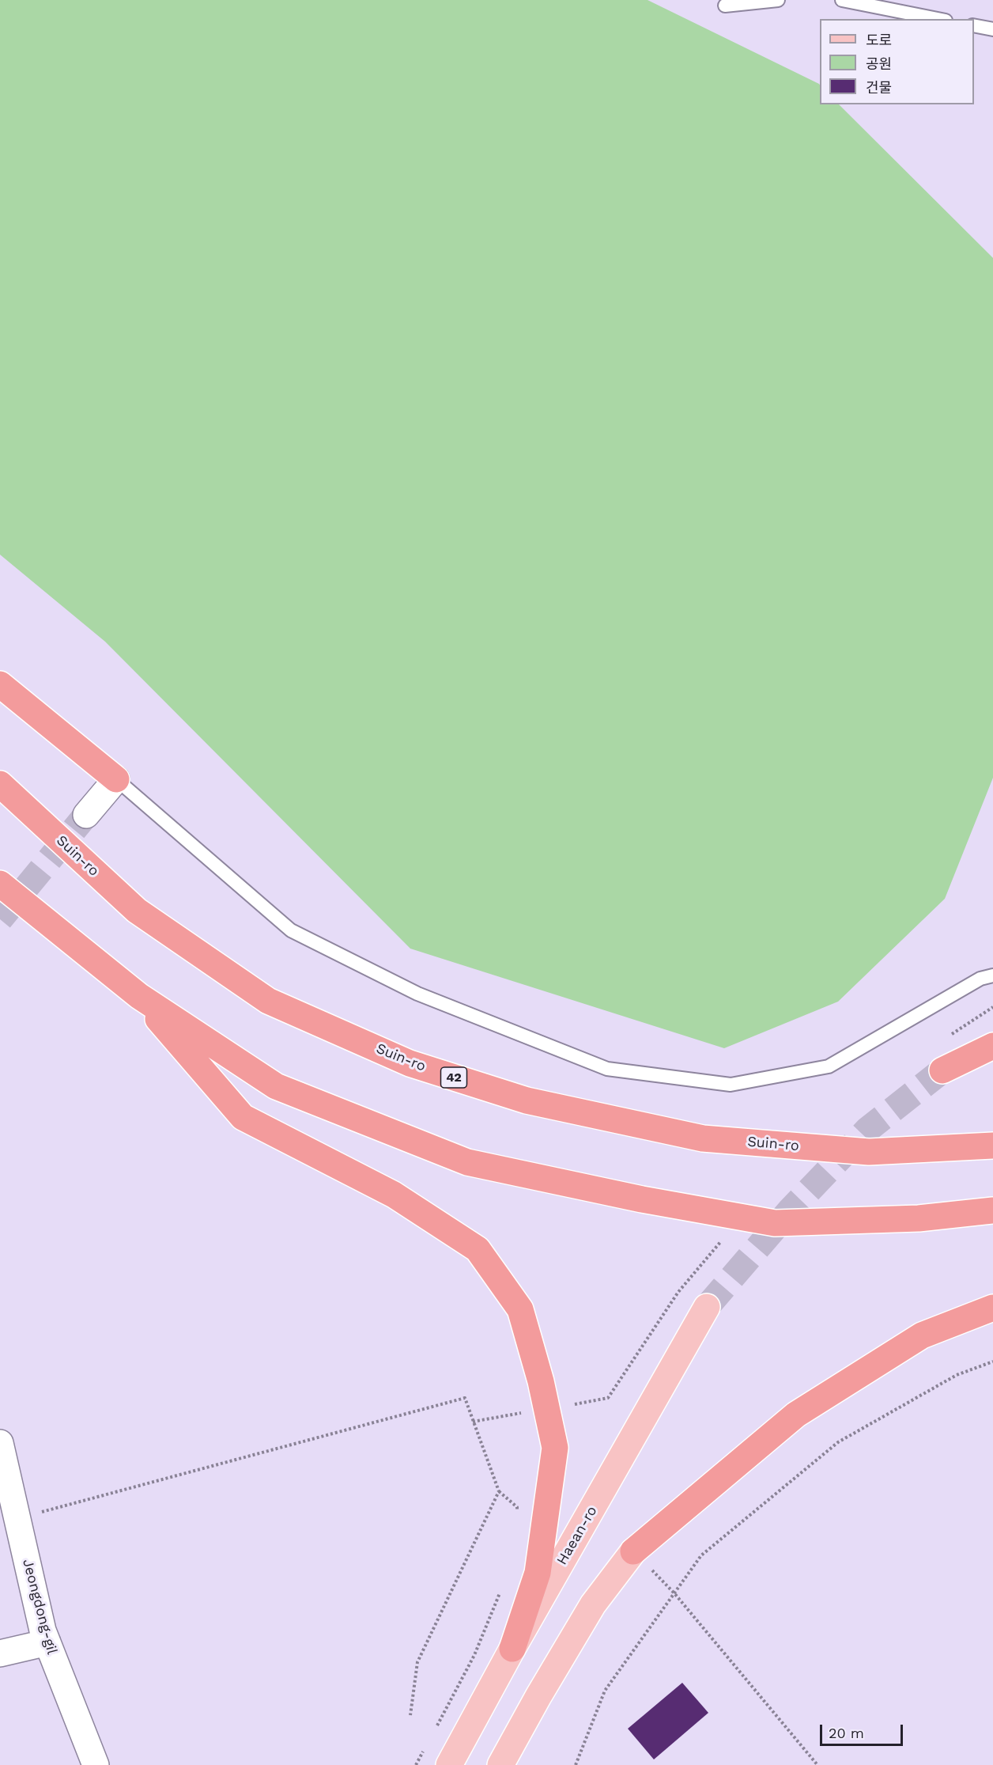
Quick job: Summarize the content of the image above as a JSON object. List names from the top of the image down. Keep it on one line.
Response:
{"streets":{"highway":["Suin-ro","42"],"main road":["Haean-ro"],"street":["Jeongdong-gil"]},"legend":["도로","공원","건물"],"scale_bar":"20 m"}
